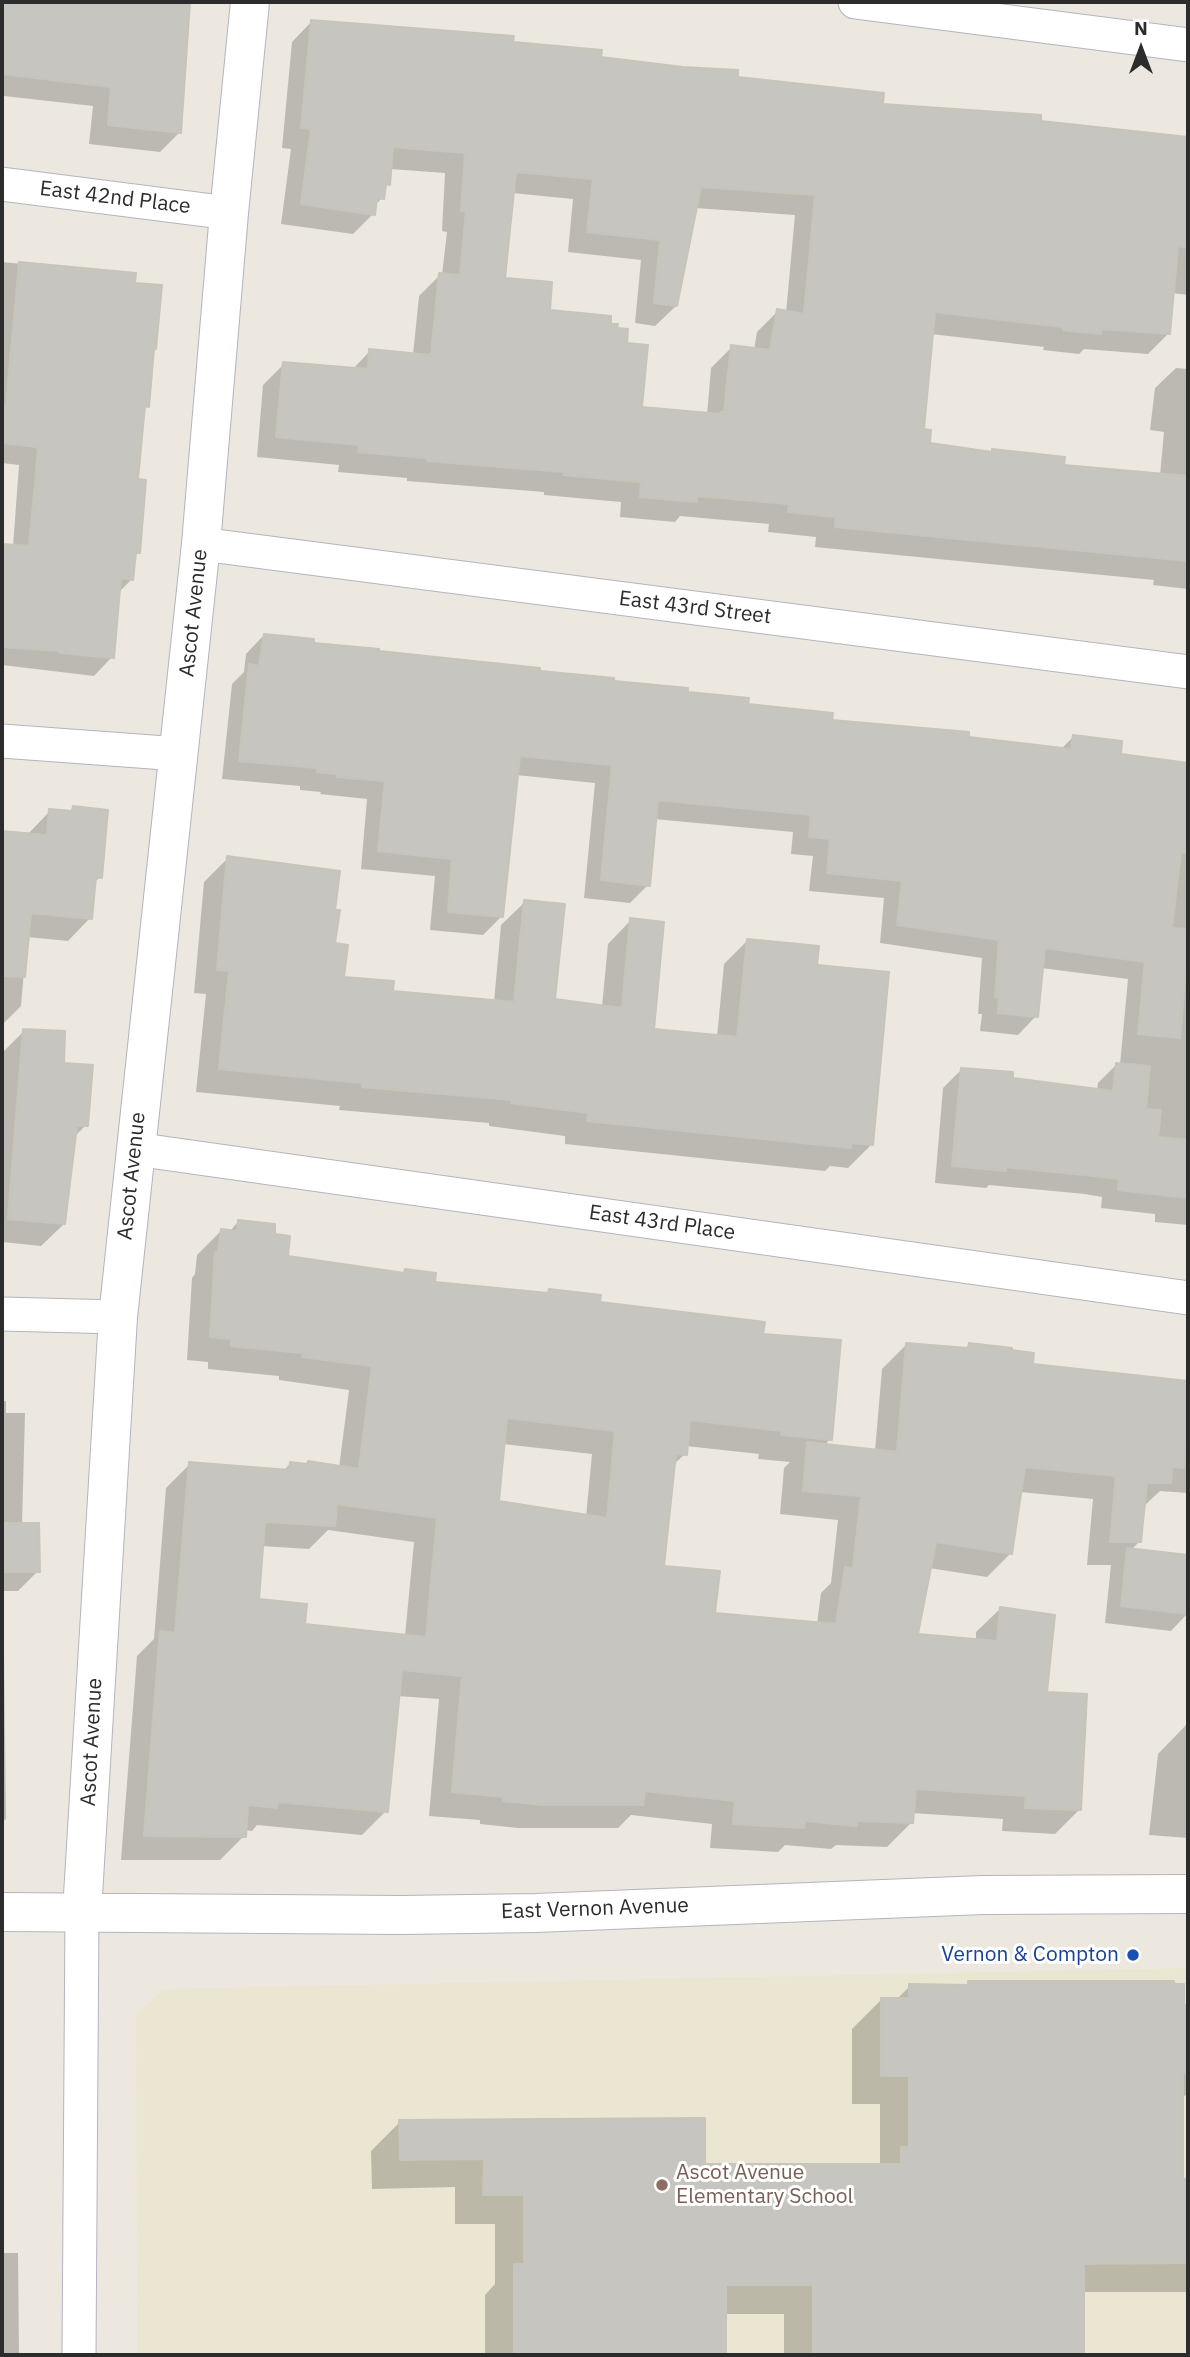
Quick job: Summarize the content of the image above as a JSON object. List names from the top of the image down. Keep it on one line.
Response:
{"streets":{"street":["East 42nd Place","East 43rd Street","Ascot Avenue","East 43rd Place","East Vernon Avenue"]},"crossings":[["East 42nd Place","Ascot Avenue"],["East 43rd Street","Ascot Avenue"],["Ascot Avenue","East 43rd Place"],["Ascot Avenue","East Vernon Avenue"]],"places":["Vernon & Compton","Ascot Avenue Elementary School"],"north":"top"}
